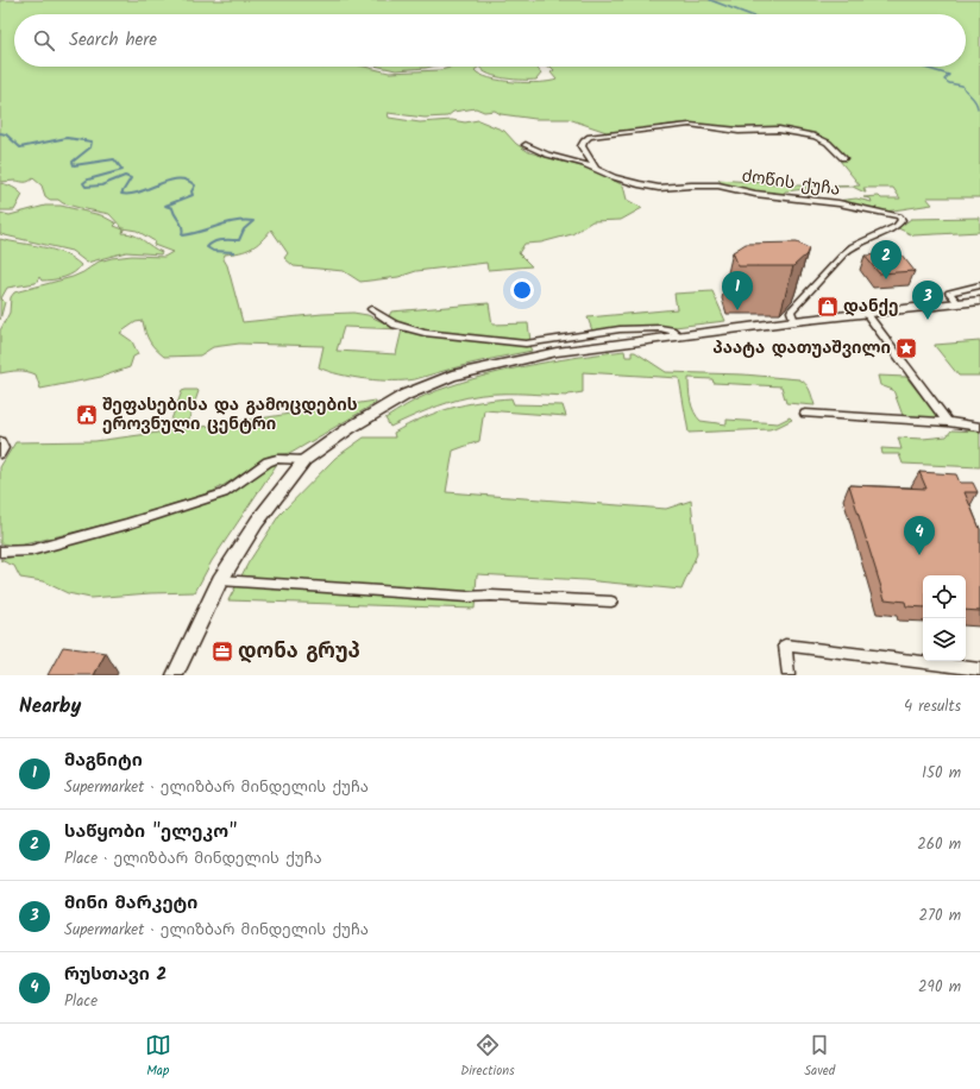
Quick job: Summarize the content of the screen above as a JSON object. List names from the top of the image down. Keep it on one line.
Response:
{"streets":{"street":["ძოწის ქუჩა"]},"places":{"shop":["დანქე"],"place":["პაატა დათუაშვილი"],"public building":["შეფასებისა და გამოცდების ეროვნული ცენტრი"],"office":["დონა გრუპ"]},"page":{"search":"Search here","pins":["2","1","3","4"],"heading":["Nearby","4 results"],"list":[{"mark":"1","name":"მაგნიტი","note":"Supermarket · ელიზბარ მინდელის ქუჩა","value":"150 m"},{"mark":"2","name":"საწყობი \"ელეკო\"","note":"Place · ელიზბარ მინდელის ქუჩა","value":"260 m"},{"mark":"3","name":"მინი მარკეტი","note":"Supermarket · ელიზბარ მინდელის ქუჩა","value":"270 m"},{"mark":"4","name":"რუსთავი 2","note":"Place","value":"290 m"}],"nav":["Map","Directions","Saved"]}}
